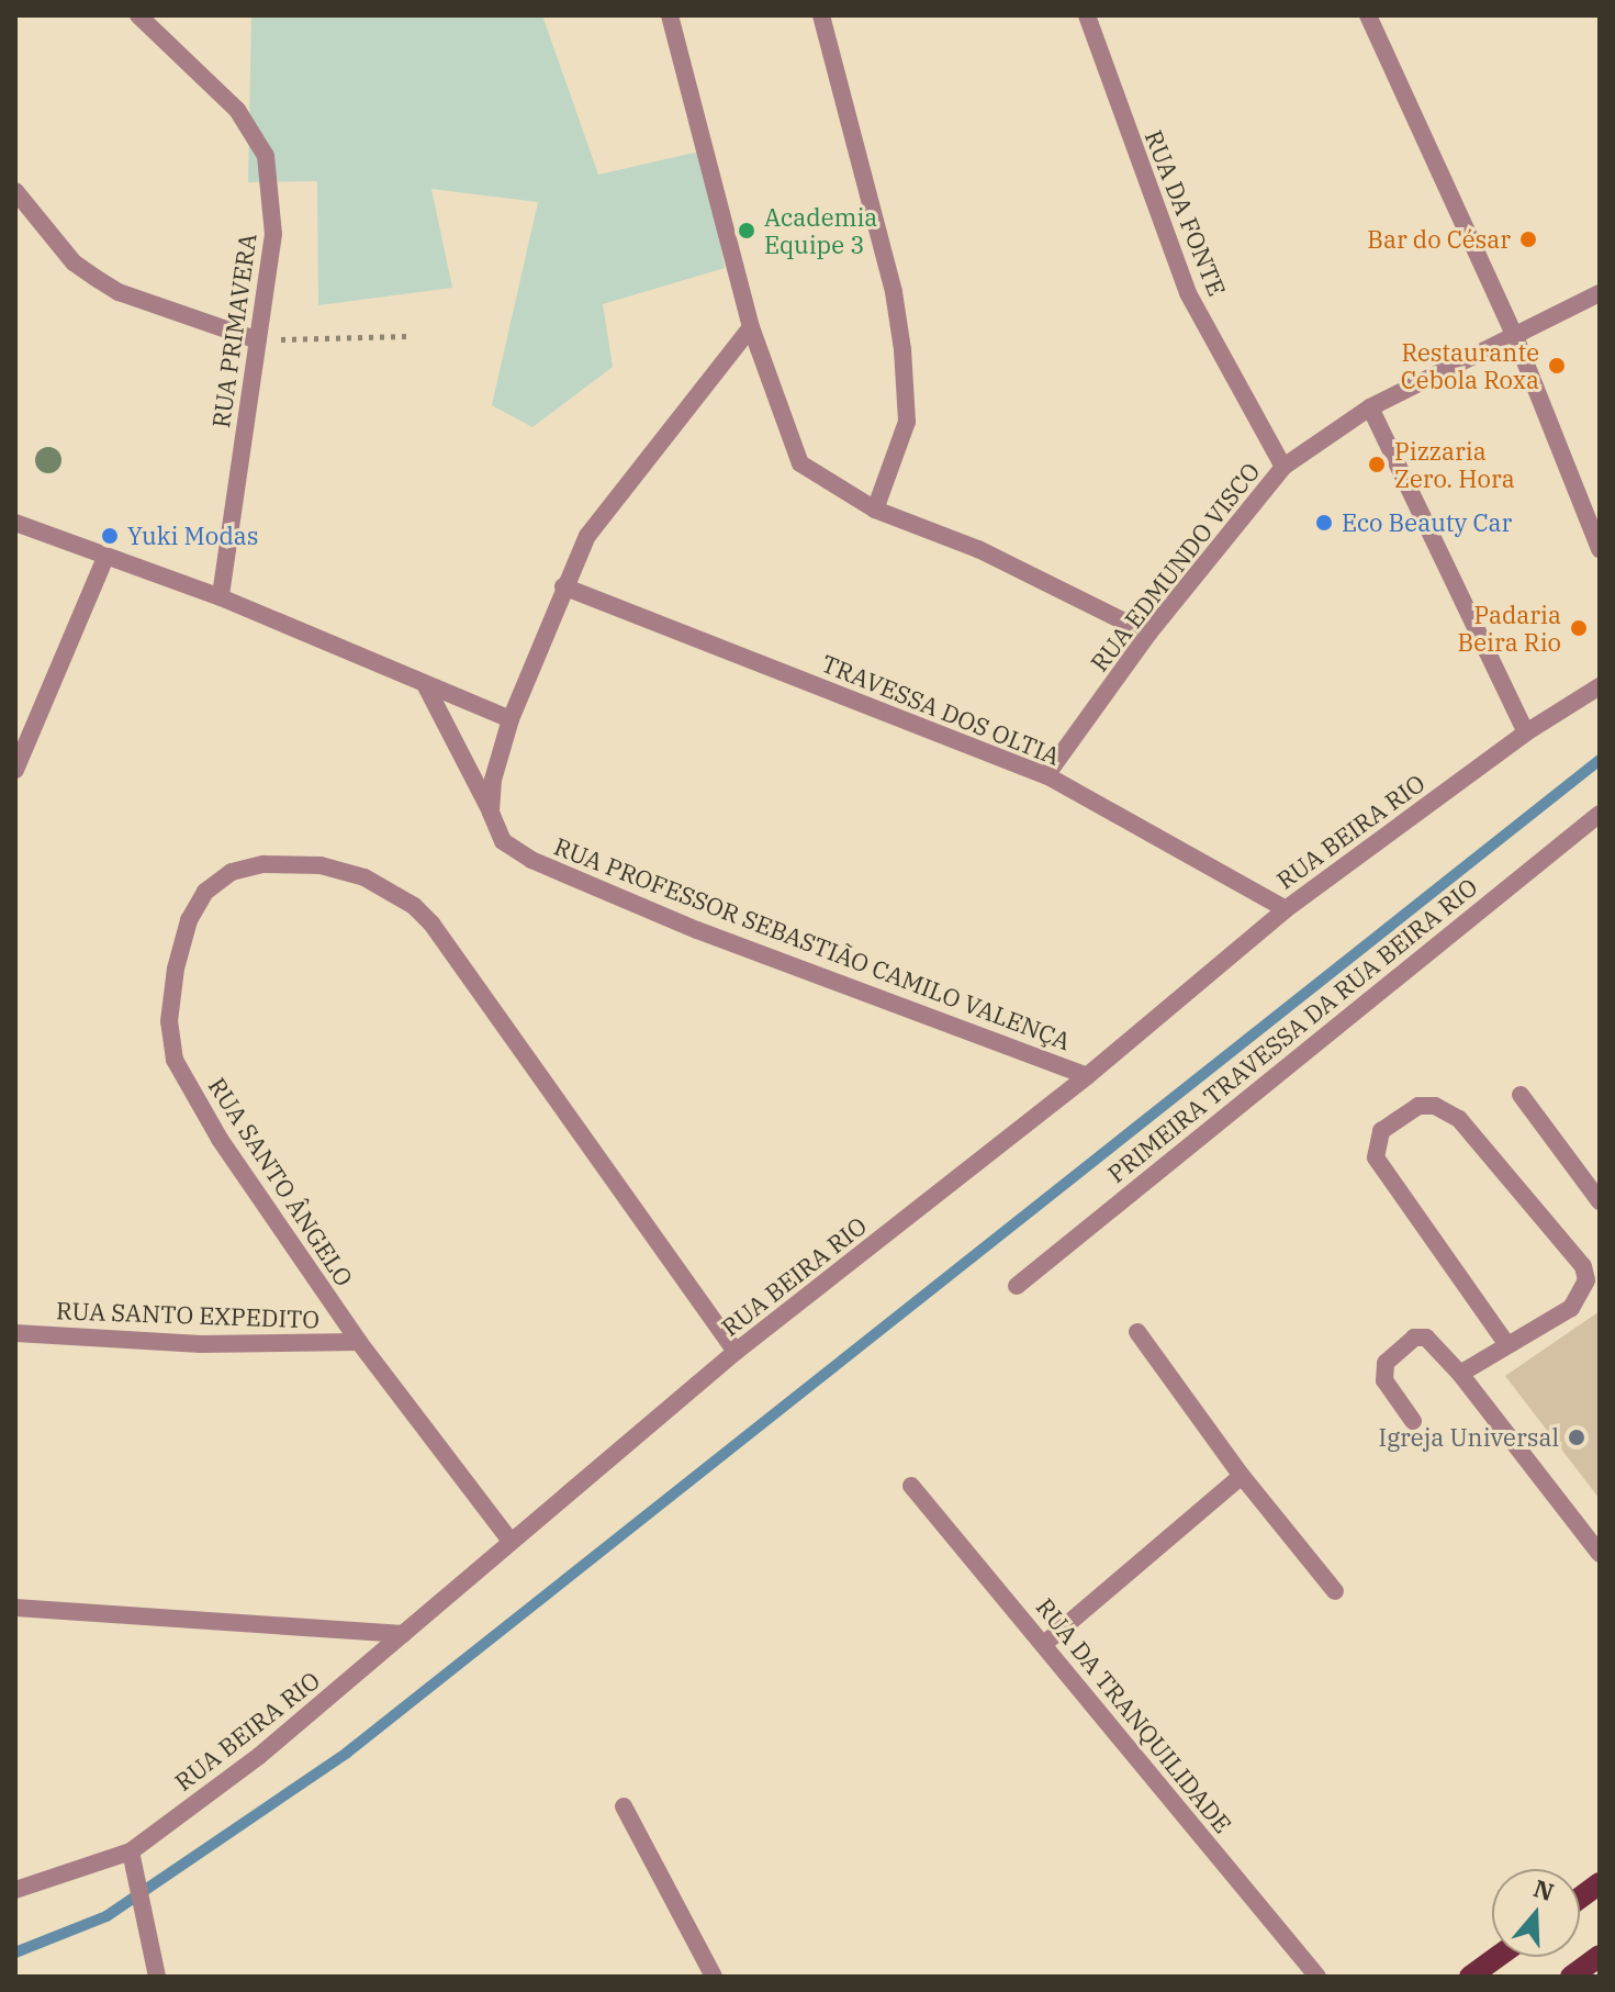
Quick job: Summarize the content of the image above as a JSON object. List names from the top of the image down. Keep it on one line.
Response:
{"streets":{"street":["RUA DA FONTE","RUA PRIMAVERA","RUA EDMUNDO VISCO","TRAVESSA DOS OLTIA","RUA BEIRA RIO","RUA PROFESSOR SEBASTIÃO CAMILO VALENÇA","PRIMEIRA TRAVESSA DA RUA BEIRA RIO","RUA SANTO ÂNGELO","RUA SANTO EXPEDITO","RUA DA TRANQUILIDADE"]},"crossings":[["RUA DA FONTE","RUA EDMUNDO VISCO"],["RUA EDMUNDO VISCO","TRAVESSA DOS OLTIA"],["TRAVESSA DOS OLTIA","RUA BEIRA RIO"],["RUA BEIRA RIO","RUA PROFESSOR SEBASTIÃO CAMILO VALENÇA"],["RUA BEIRA RIO","RUA SANTO ÂNGELO"],["RUA SANTO ÂNGELO","RUA SANTO EXPEDITO"]],"places":["Academia Equipe 3","Bar do César","Restaurante Cebola Roxa","Pizzaria Zero. Hora","Eco Beauty Car","Yuki Modas","Padaria Beira Rio","Igreja Universal"],"north":"top"}
